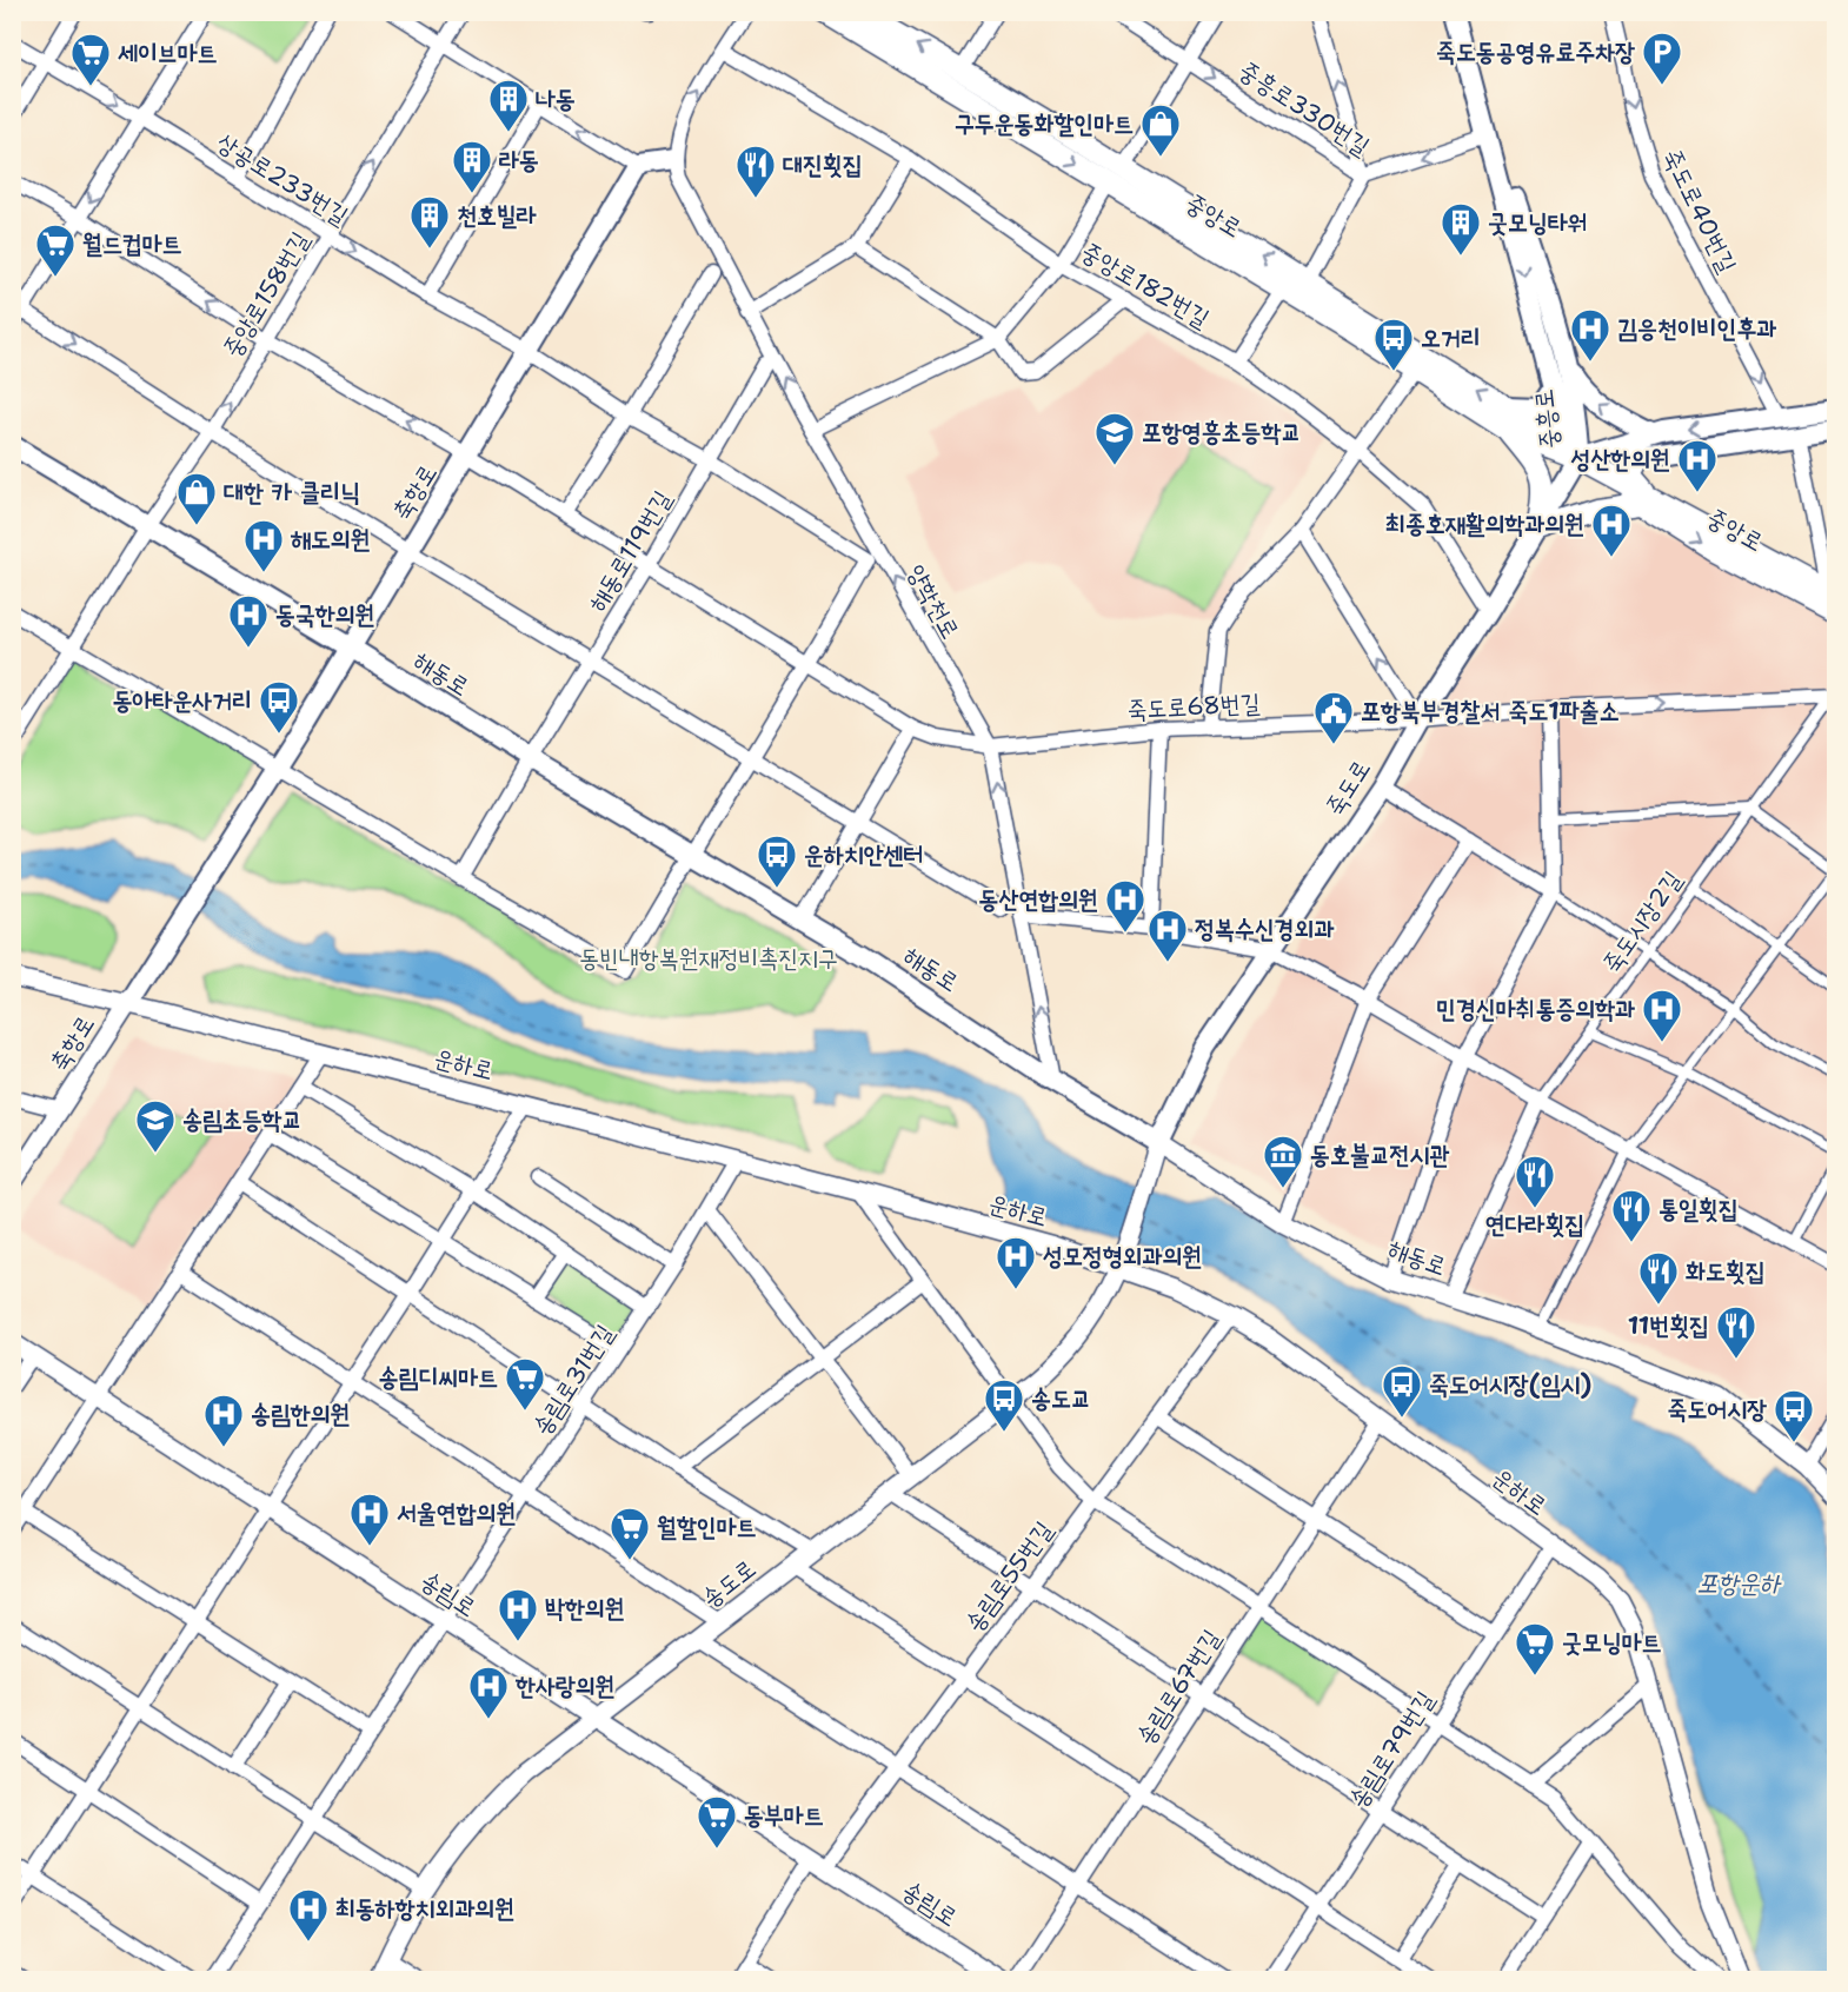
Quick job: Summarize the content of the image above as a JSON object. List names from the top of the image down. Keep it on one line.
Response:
{"streets":{"main road":["중앙로","중흥로","축항로","해동로","죽도로"],"street":["중흥로330번길","상공로233번길","죽도로40번길","중앙로182번길","중앙로158번길","해동로119번길","양학천로","죽도로68번길","죽도시장2길","운하로","송림로31번길","송림로55번길","송도로","송림로","송림로67번길","송림로79번길"]},"crossings":[["중흥로330번길","중흥로"],["상공로233번길","중앙로158번길"],["상공로233번길","축항로"],["중앙로","중흥로"],["중앙로","죽도로"],["중앙로182번길","죽도로"],["중앙로158번길","해동로"],["중앙로158번길","죽도로68번길"],["중흥로","죽도로"],["축항로","해동로"],["축항로","죽도로68번길"],["축항로","운하로"],["해동로119번길","양학천로"],["해동로119번길","해동로"],["해동로119번길","죽도로68번길"],["양학천로","해동로"],["양학천로","죽도로68번길"],["해동로","죽도로"],["해동로","죽도시장2길"],["해동로","송도로"],["죽도로68번길","죽도로"],["죽도로68번길","죽도시장2길"],["죽도로","송도로"],["운하로","송림로31번길"],["운하로","송림로55번길"],["운하로","송도로"],["운하로","송림로67번길"],["운하로","송림로79번길"],["송림로31번길","송림로"],["송림로55번길","송림로"],["송도로","송림로"]],"one_way":["상공로233번길","죽도로40번길","양학천로"],"water":["포항운하"],"parks":["동빈내항복원재정비촉진지구"],"places":{"parking":["죽도동공영유료주차장"],"supermarket":["세이브마트","월드컵마트","송림디씨마트","월할인마트","굿모닝마트","동부마트"],"building":["나동","라동","천호빌라","굿모닝타워"],"shop":["구두운동화할인마트","대한 카 클리닉"],"restaurant":["대진횟집","연다라횟집","통일횟집","화도횟집","11번횟집"],"hospital":["김응천이비인후과","성산한의원","최종호재활의학과의원","해도의원","동국한의원","동산연합의원","정복수신경외과","민경신마취통증의학과","성모정형외과의원","송림한의원","서울연합의원","박한의원","한사랑의원","최동하항치외과의원"],"bus stop":["오거리","동아타운사거리","운하치안센터","죽도어시장(임시)","송도교","죽도어시장"],"school or university":["포항영흥초등학교","송림초등학교"],"public building":["포항북부경찰서 죽도1파출소"],"museum":["동호불교전시관"]}}
